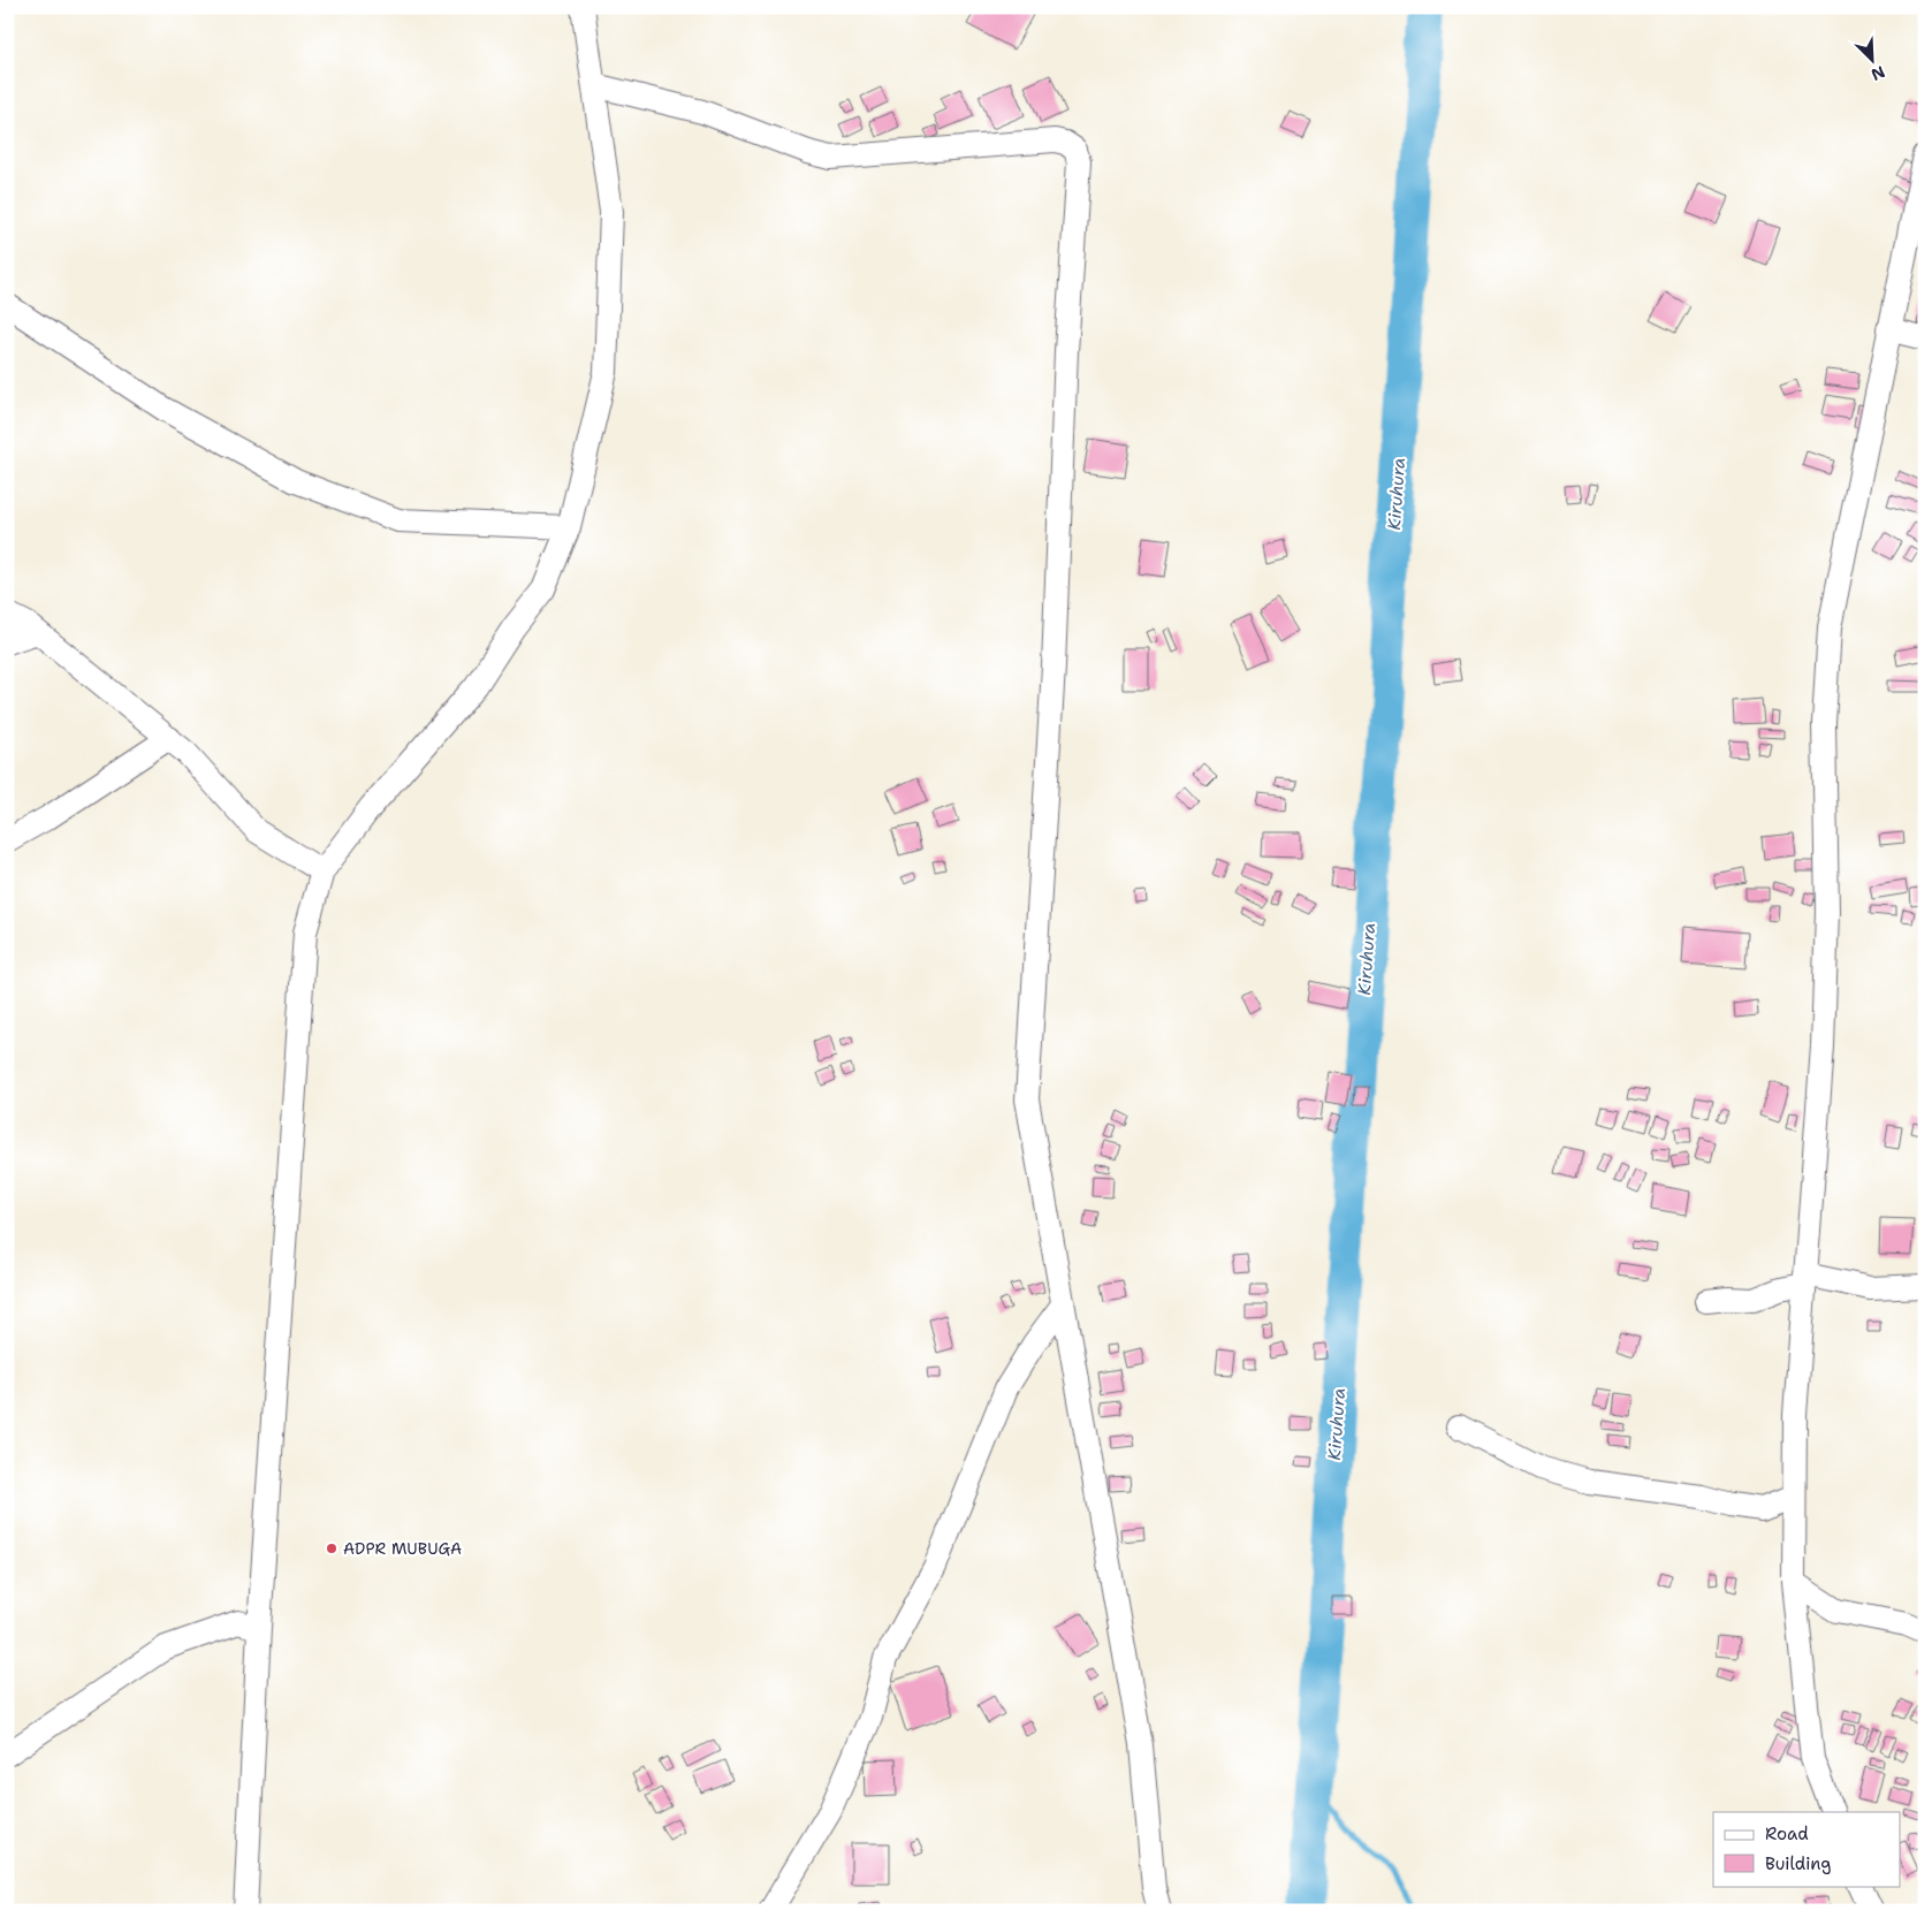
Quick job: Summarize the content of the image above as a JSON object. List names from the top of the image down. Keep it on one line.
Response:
{"water":["Kiruhura"],"places":["ADPR MUBUGA"],"legend":["Road","Building"],"north":"bottom right"}
